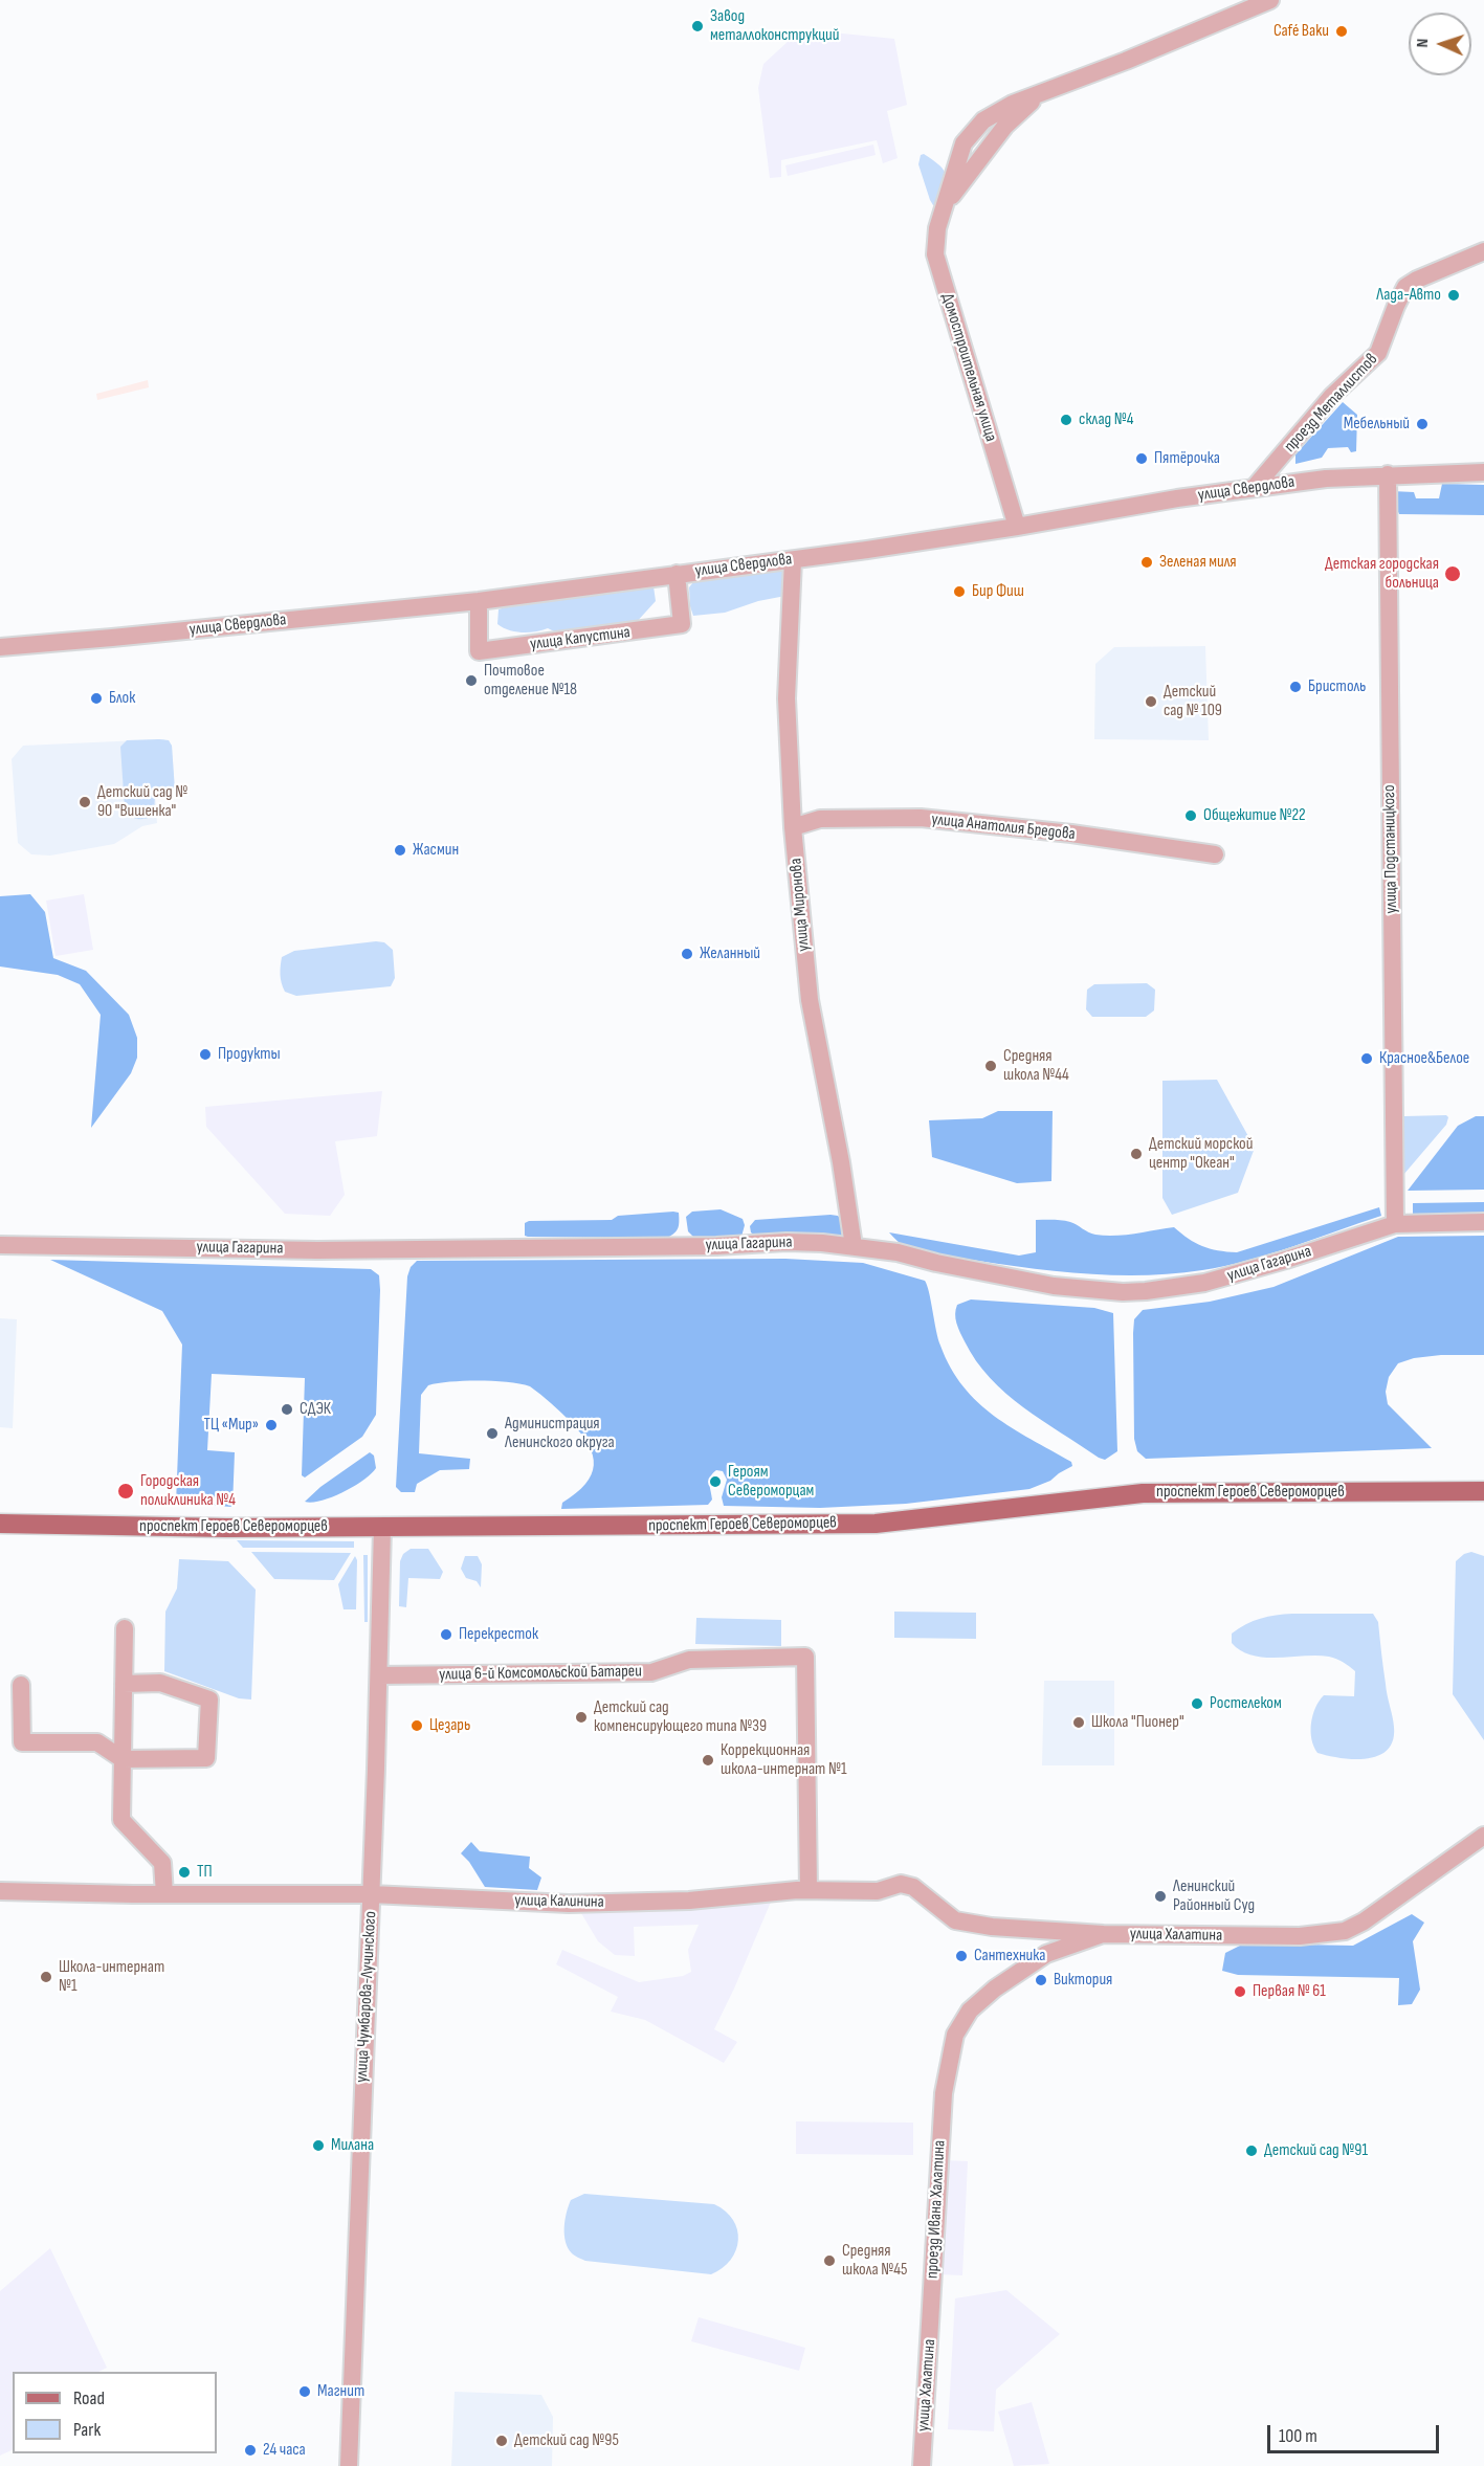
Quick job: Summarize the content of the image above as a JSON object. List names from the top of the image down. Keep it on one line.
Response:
{"streets":{"main road":["проспект Героев Североморцев"],"street":["Домостроительная улица","проезд Металлистов","улица Свердлова","улица Капустина","улица Анатолия Бредова","улица Подстаницкого","улица Миронова","улица Гагарина","улица 6-й Комсомольской Батареи","улица Калинина","улица Халатина","улица Чумбарова-Лучинского","проезд Ивана Халатина"]},"crossings":[["Домостроительная улица","улица Свердлова"],["проезд Металлистов","улица Свердлова"],["улица Свердлова","улица Капустина"],["улица Свердлова","улица Подстаницкого"],["улица Свердлова","улица Миронова"],["улица Анатолия Бредова","улица Миронова"],["улица Подстаницкого","улица Гагарина"],["улица Миронова","улица Гагарина"],["проспект Героев Североморцев","улица Чумбарова-Лучинского"],["улица 6-й Комсомольской Батареи","улица Калинина"],["улица 6-й Комсомольской Батареи","улица Чумбарова-Лучинского"],["улица Калинина","улица Халатина"],["улица Калинина","улица Чумбарова-Лучинского"],["улица Халатина","проезд Ивана Халатина"]],"places":["Завод металлоконструкций","Café Baku","Лада-Авто","склад №4","Мебельный","Пятёрочка","Зеленая миля","Детская городская больница","Бир Фиш","Почтовое отделение №18","Бристоль","Блок","Детский сад № 109","Детский сад № 90 \"Вишенка\"","Общежитие №22","Жасмин","Желанный","Продукты","Красное&Белое","Средняя школа №44","Детский морской центр \"Океан\"","СДЭК","ТЦ «Мир»","Администрация Ленинского округа","Героям Cевероморцам","Городская поликлиника №4","Перекресток","Ростелеком","Детский сад компенсирующего типа №39","Школа \"Пионер\"","Цезарь","Коррекционная школа-интернат №1","ТП","Ленинский Районный Суд","Сантехника","Школа-интернат №1","Виктория","Первая № 61","Милана","Детский сад №91","Средняя школа №45","Магнит","Детский сад №95","24 часа"],"legend":["Road","Park"],"scale_bar":"100 m","north":"left"}
